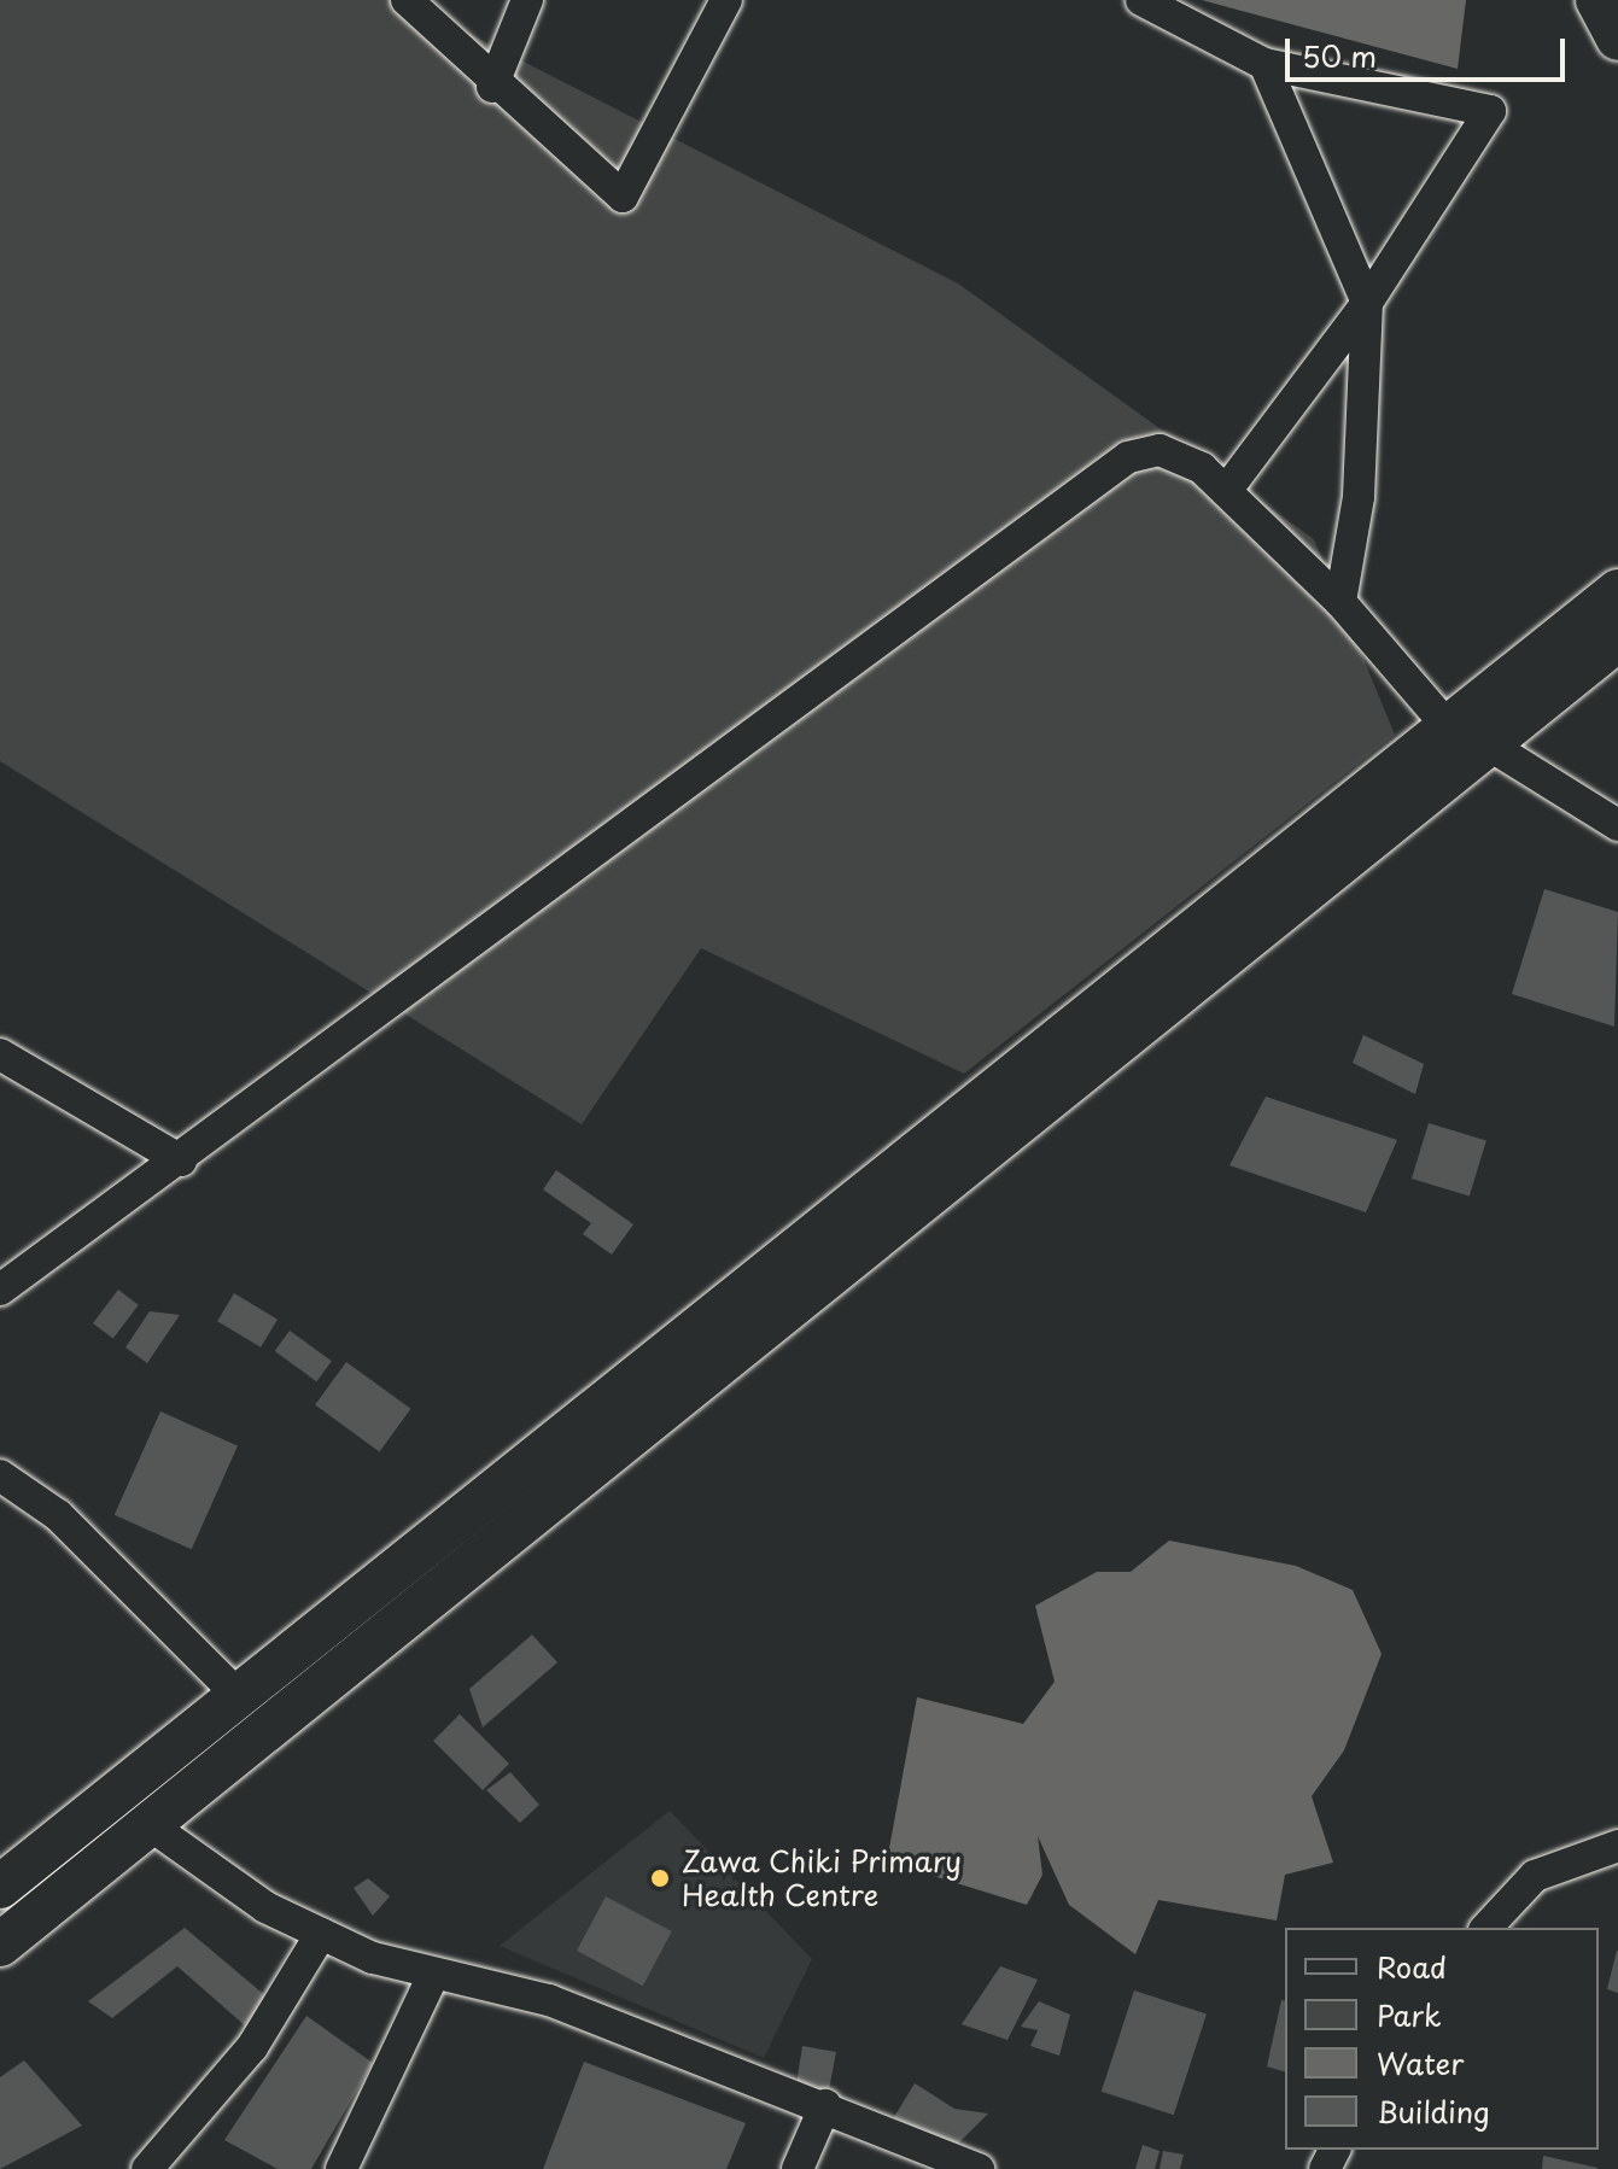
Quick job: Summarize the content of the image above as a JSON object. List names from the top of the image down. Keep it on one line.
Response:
{"places":["Zawa Chiki Primary Health Centre"],"legend":["Road","Park","Water","Building"],"scale_bar":"50 m"}
